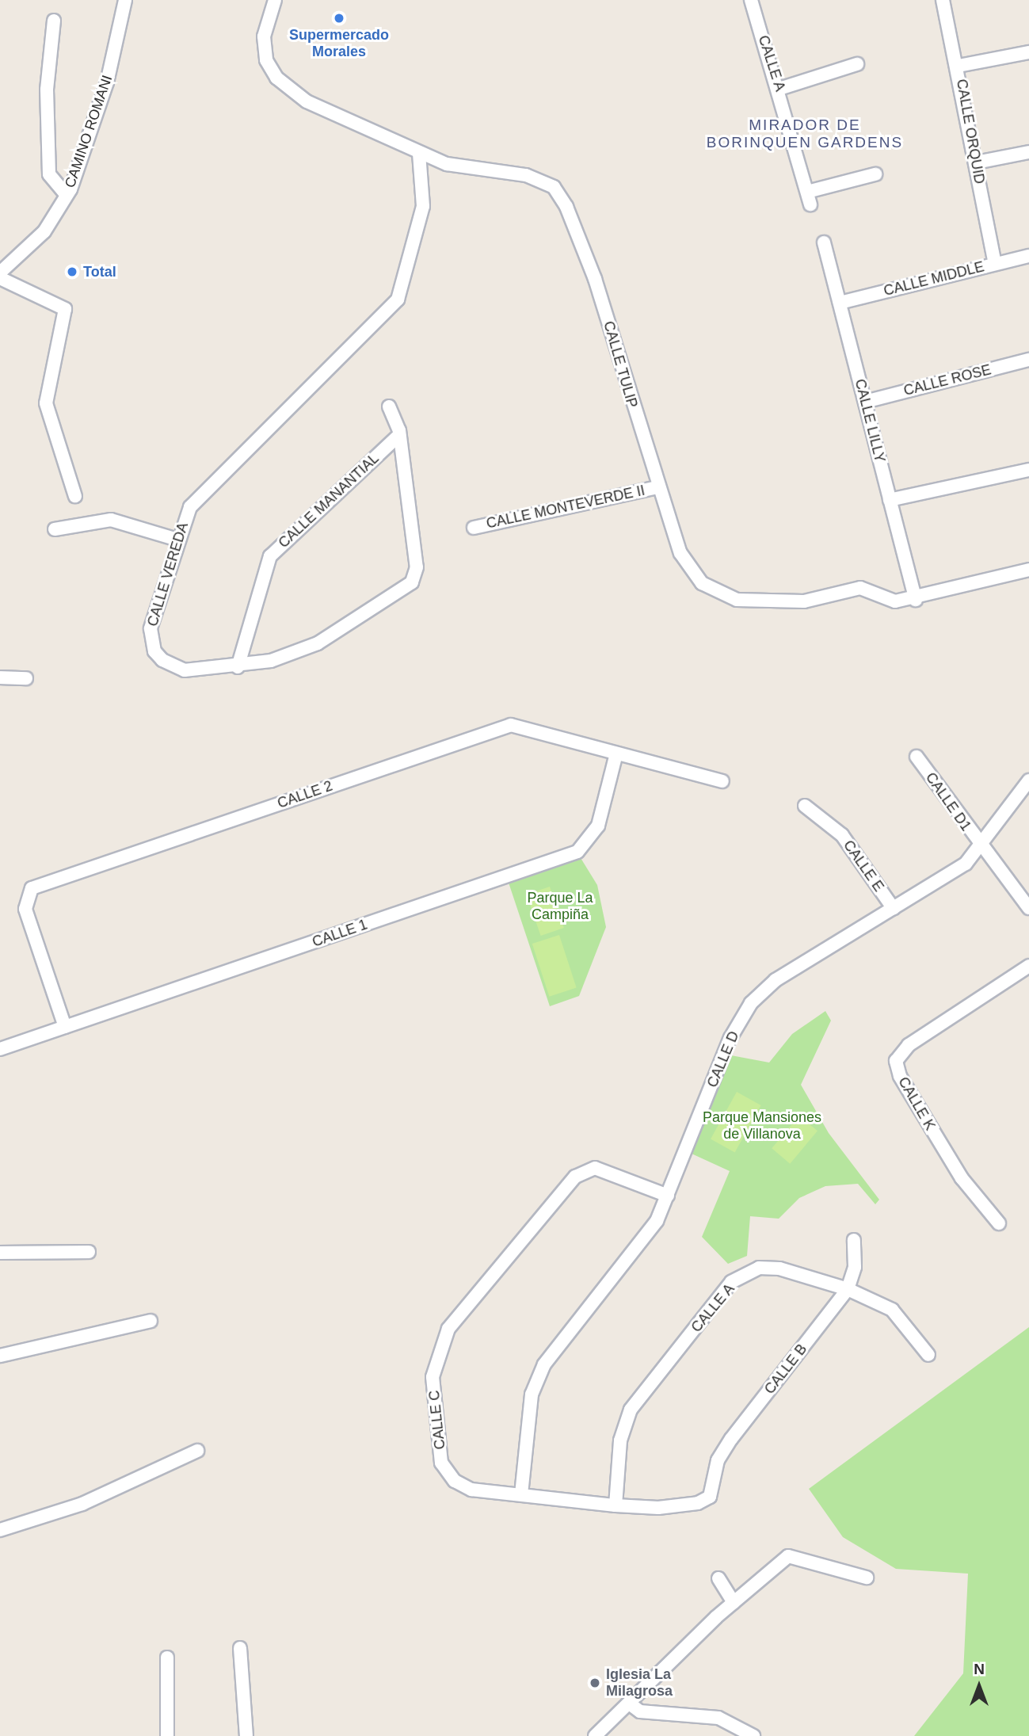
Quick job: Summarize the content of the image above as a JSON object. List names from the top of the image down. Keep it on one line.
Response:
{"streets":{"street":["CALLE A","CAMINO ROMANI","CALLE ORQUID","CALLE MIDDLE","CALLE TULIP","CALLE ROSE","CALLE LILLY","CALLE MANANTIAL","CALLE MONTEVERDE II","CALLE VEREDA","CALLE 2","CALLE D1","CALLE E","CALLE 1","CALLE D","CALLE K","CALLE B","CALLE C"]},"crossings":[["CALLE A","CALLE B"],["CALLE A","CALLE C"],["CALLE ORQUID","CALLE MIDDLE"],["CALLE MIDDLE","CALLE LILLY"],["CALLE TULIP","CALLE LILLY"],["CALLE TULIP","CALLE MONTEVERDE II"],["CALLE TULIP","CALLE VEREDA"],["CALLE ROSE","CALLE LILLY"],["CALLE MANANTIAL","CALLE VEREDA"],["CALLE 2","CALLE 1"],["CALLE D1","CALLE D"],["CALLE E","CALLE D"],["CALLE D","CALLE C"],["CALLE B","CALLE C"]],"districts":["MIRADOR DE BORINQUEN GARDENS"],"parks":["Parque La Campiña","Parque Mansiones de Villanova"],"places":["Supermercado Morales","Total","Iglesia La Milagrosa"],"north":"top"}
